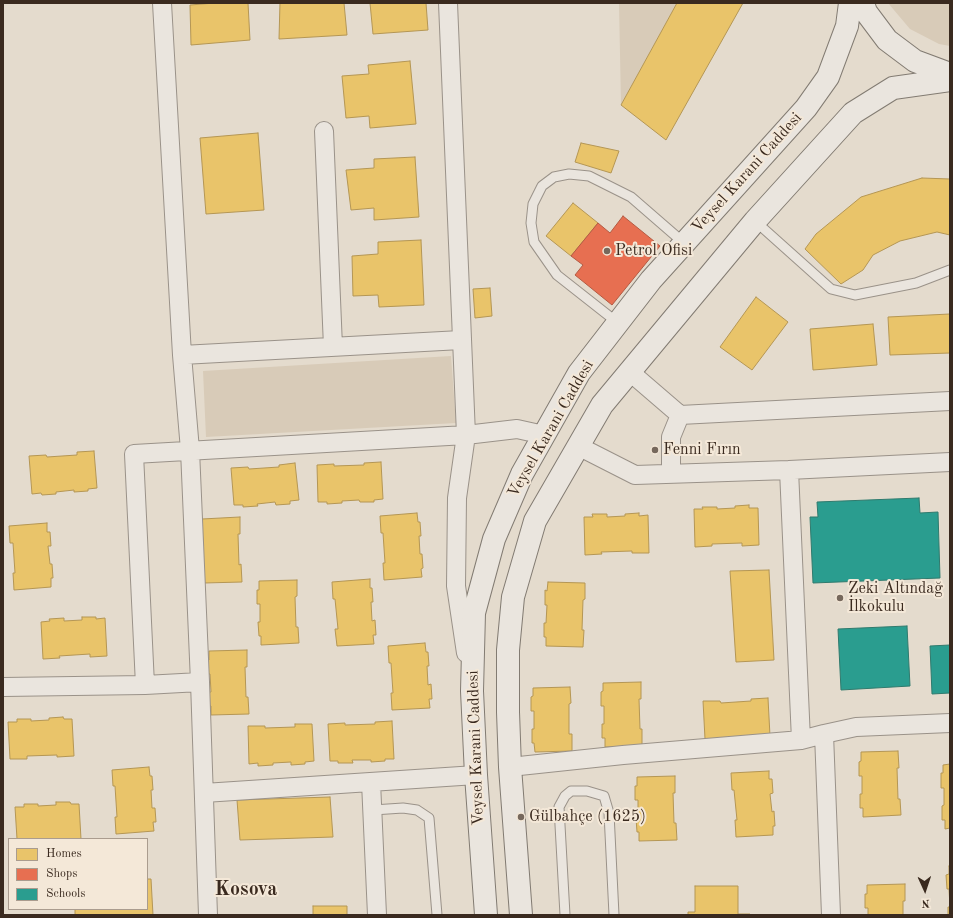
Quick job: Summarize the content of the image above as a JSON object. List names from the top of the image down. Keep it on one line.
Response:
{"streets":{"main road":["Veysel Karani Caddesi"]},"districts":["Kosova"],"places":["Petrol Ofisi","Fenni Fırın","Zeki Altındağ İlkokulu","Gülbahçe (1625)"],"legend":["Homes","Shops","Schools"],"north":"bottom"}
